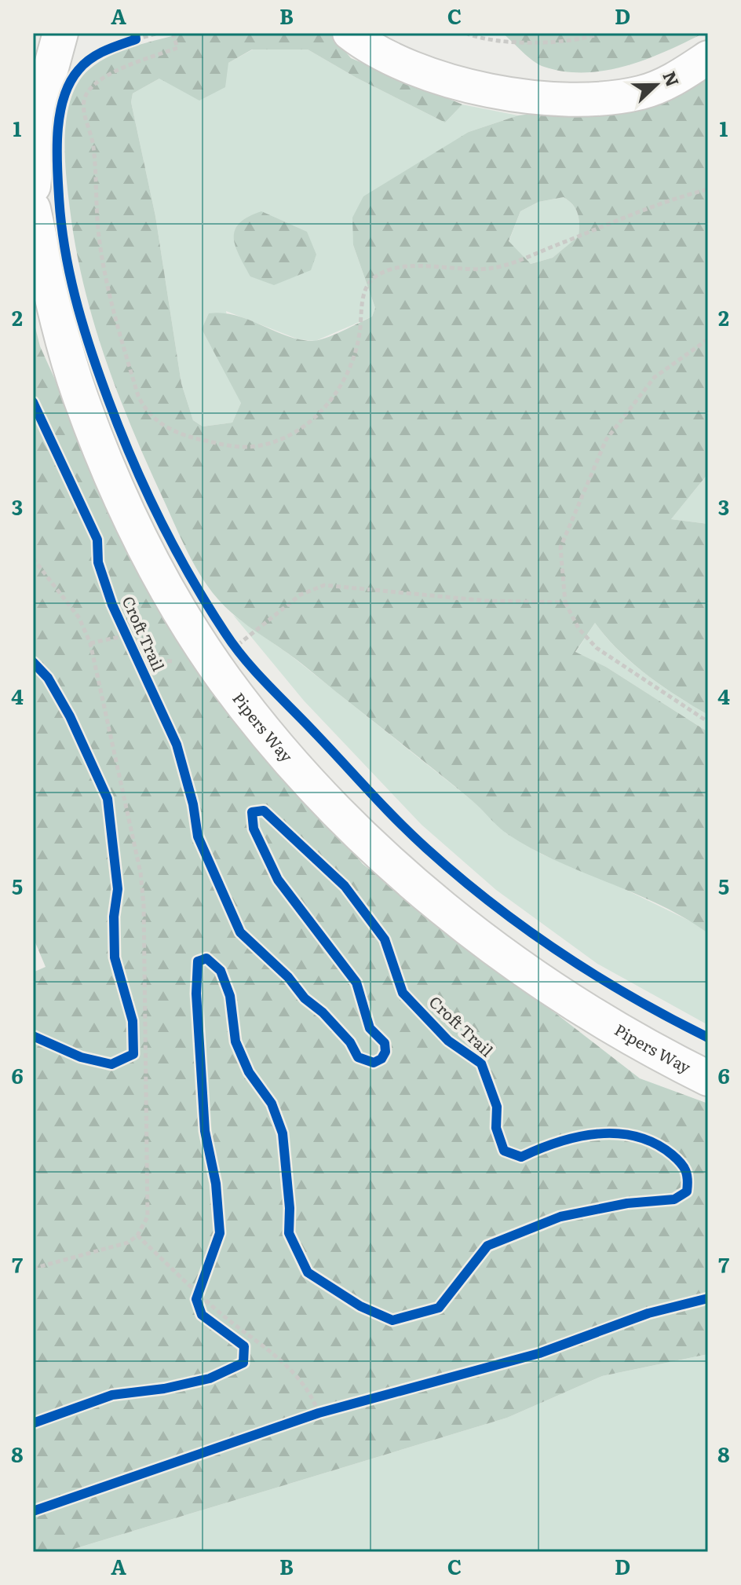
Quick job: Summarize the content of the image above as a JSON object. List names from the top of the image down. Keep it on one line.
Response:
{"streets":{"main road":["Pipers Way"],"cycle path":["Croft Trail"]},"north":"right","grid":{"columns":["A","B","C","D"],"rows":["1","2","3","4","5","6","7","8"]}}
